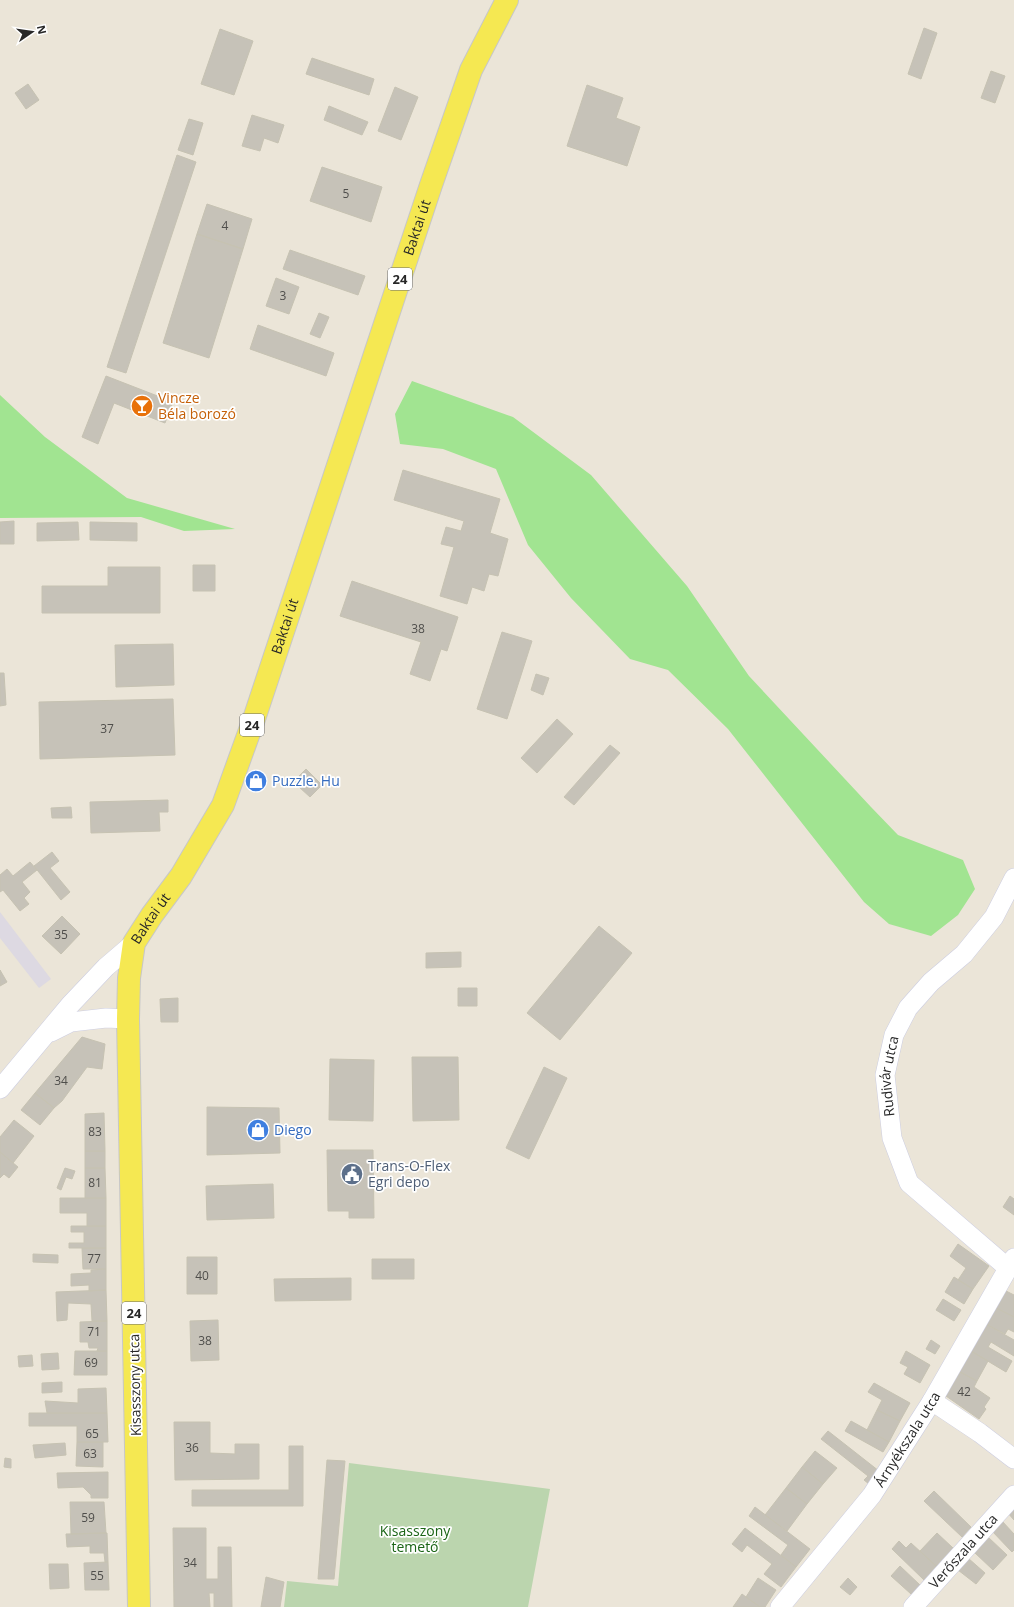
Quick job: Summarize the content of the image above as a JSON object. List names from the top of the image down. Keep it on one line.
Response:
{"streets":{"main road":["Baktai út","24","Kisasszony utca"],"street":["Rudivár utca","Árnyékszala utca","Verőszala utca"]},"crossings":[["Baktai út","Kisasszony utca"],["Rudivár utca","Árnyékszala utca"]],"parks":["Kisasszony temető"],"places":{"bar":["Vincze Béla borozó"],"shop":["Puzzle. Hu","Diego"],"public building":["Trans-O-Flex Egri depo"]},"house_numbers":["5","4","3","38","37","35","34","83","81","77","40","71","38","69","42","65","36","63","59","34","55"],"north":"right"}
